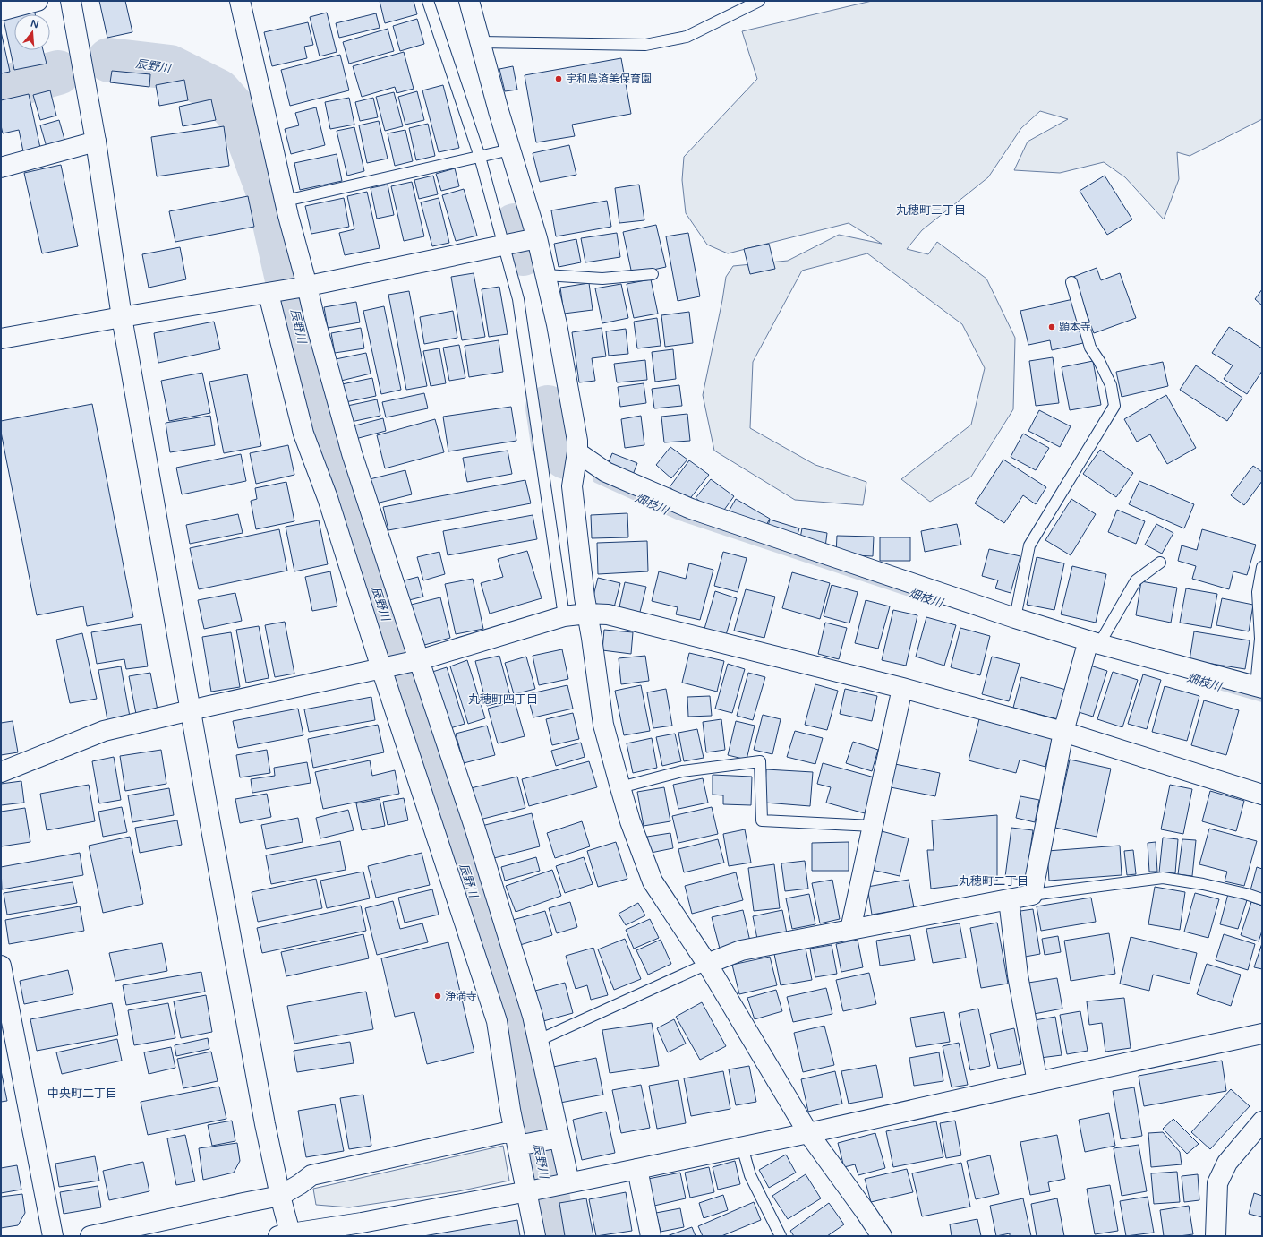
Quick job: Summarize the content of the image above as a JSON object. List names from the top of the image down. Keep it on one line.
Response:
{"districts":["丸穂町三丁目","丸穂町四丁目","丸穂町二丁目","中央町二丁目"],"water":["辰野川","畑枝川"],"places":["宇和島済美保育園","顕本寺","浄満寺"],"north":"top"}
